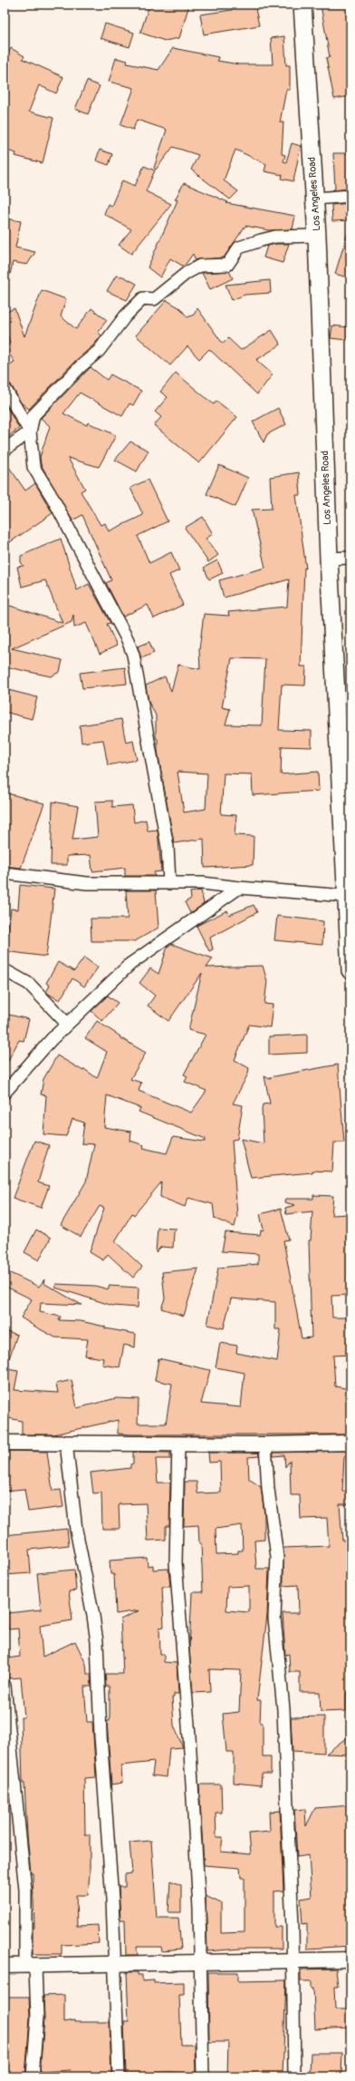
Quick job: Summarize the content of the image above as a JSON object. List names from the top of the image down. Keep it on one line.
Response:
{"streets":{"main road":["Los Angeles Road"]}}
